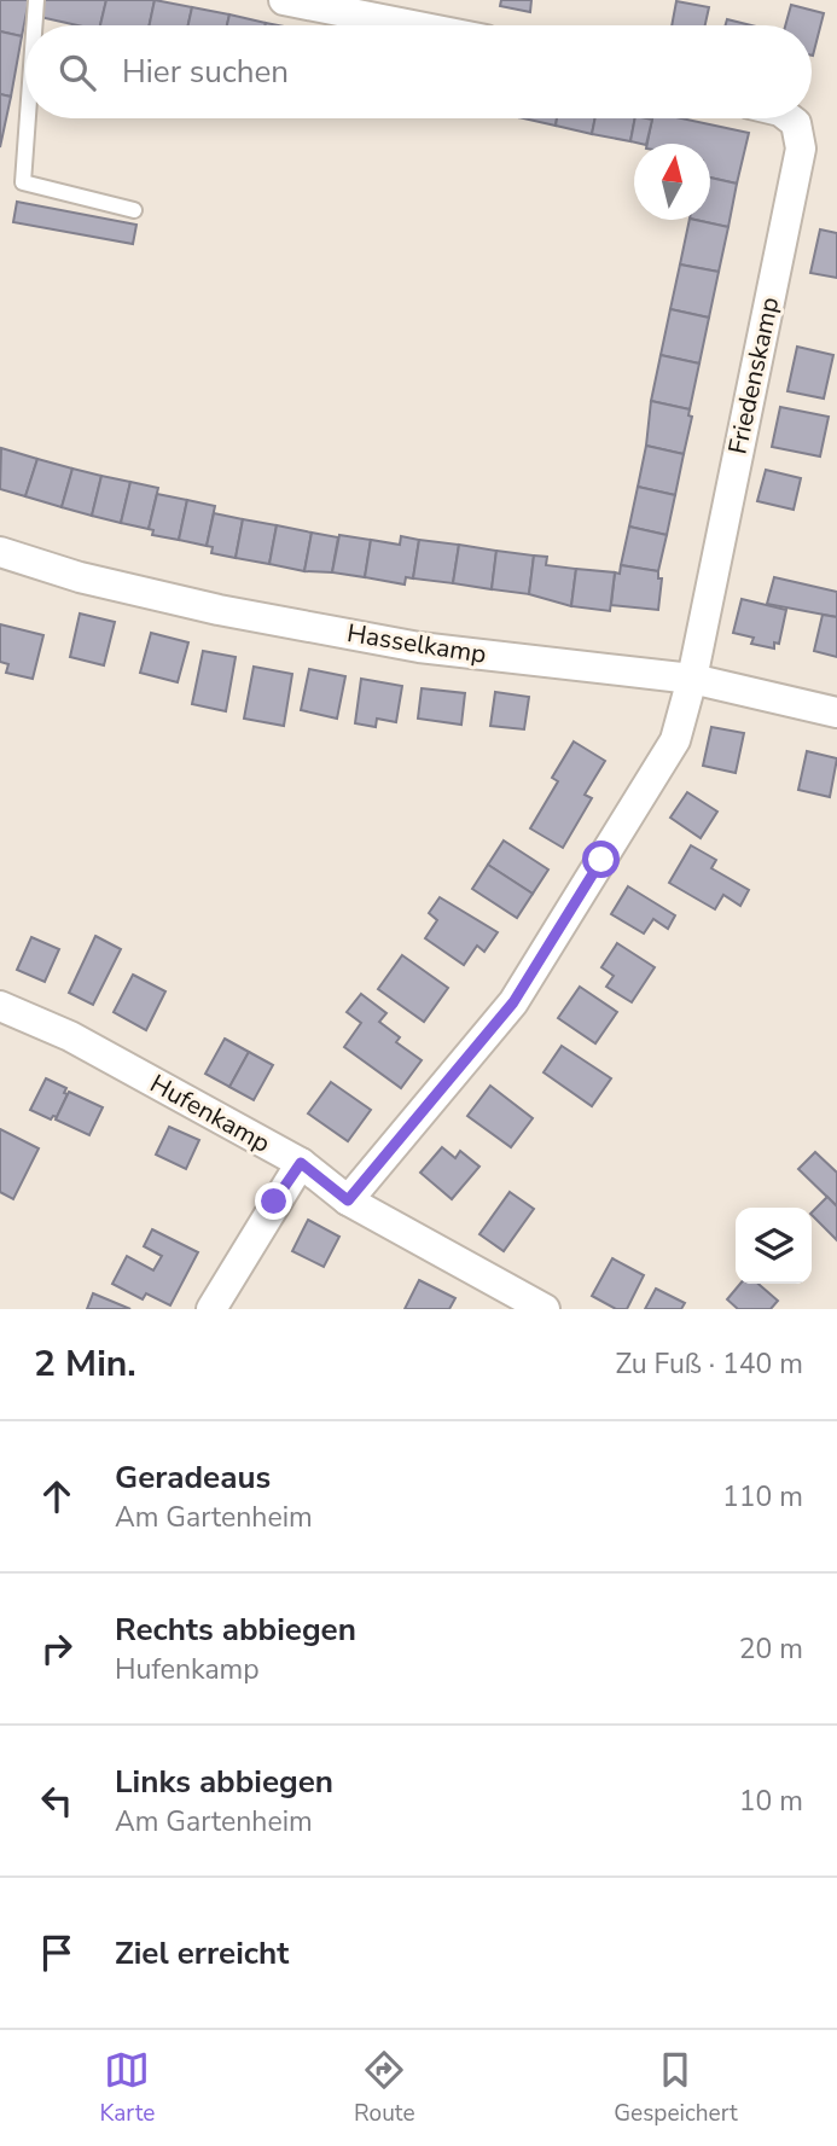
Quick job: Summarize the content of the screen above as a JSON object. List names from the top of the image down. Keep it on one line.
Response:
{"streets":{"street":["Friedenskamp","Hasselkamp","Hufenkamp"]},"crossings":[["Friedenskamp","Hasselkamp"]],"north":"top","page":{"search":"Hier suchen","heading":["2 Min.","Zu Fuß · 140 m"],"list":[["Geradeaus","Am Gartenheim","110 m"],["Rechts abbiegen","Hufenkamp","20 m"],["Links abbiegen","Am Gartenheim","10 m"],"Ziel erreicht"],"nav":["Karte","Route","Gespeichert"]}}
